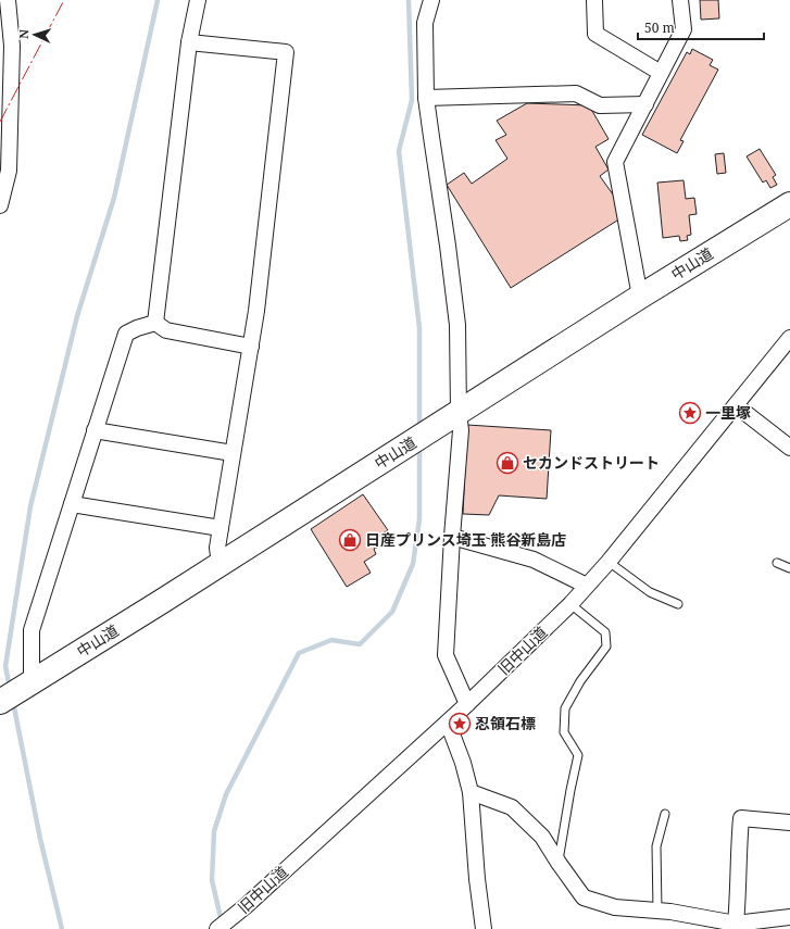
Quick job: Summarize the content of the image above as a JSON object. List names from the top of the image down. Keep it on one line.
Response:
{"streets":{"highway":["中山道"],"street":["旧中山道"]},"places":{"place":["一里塚","忍領石標"],"shop":["セカンドストリート","日産プリンス埼玉 熊谷新島店"]},"scale_bar":"50 m","north":"left"}
